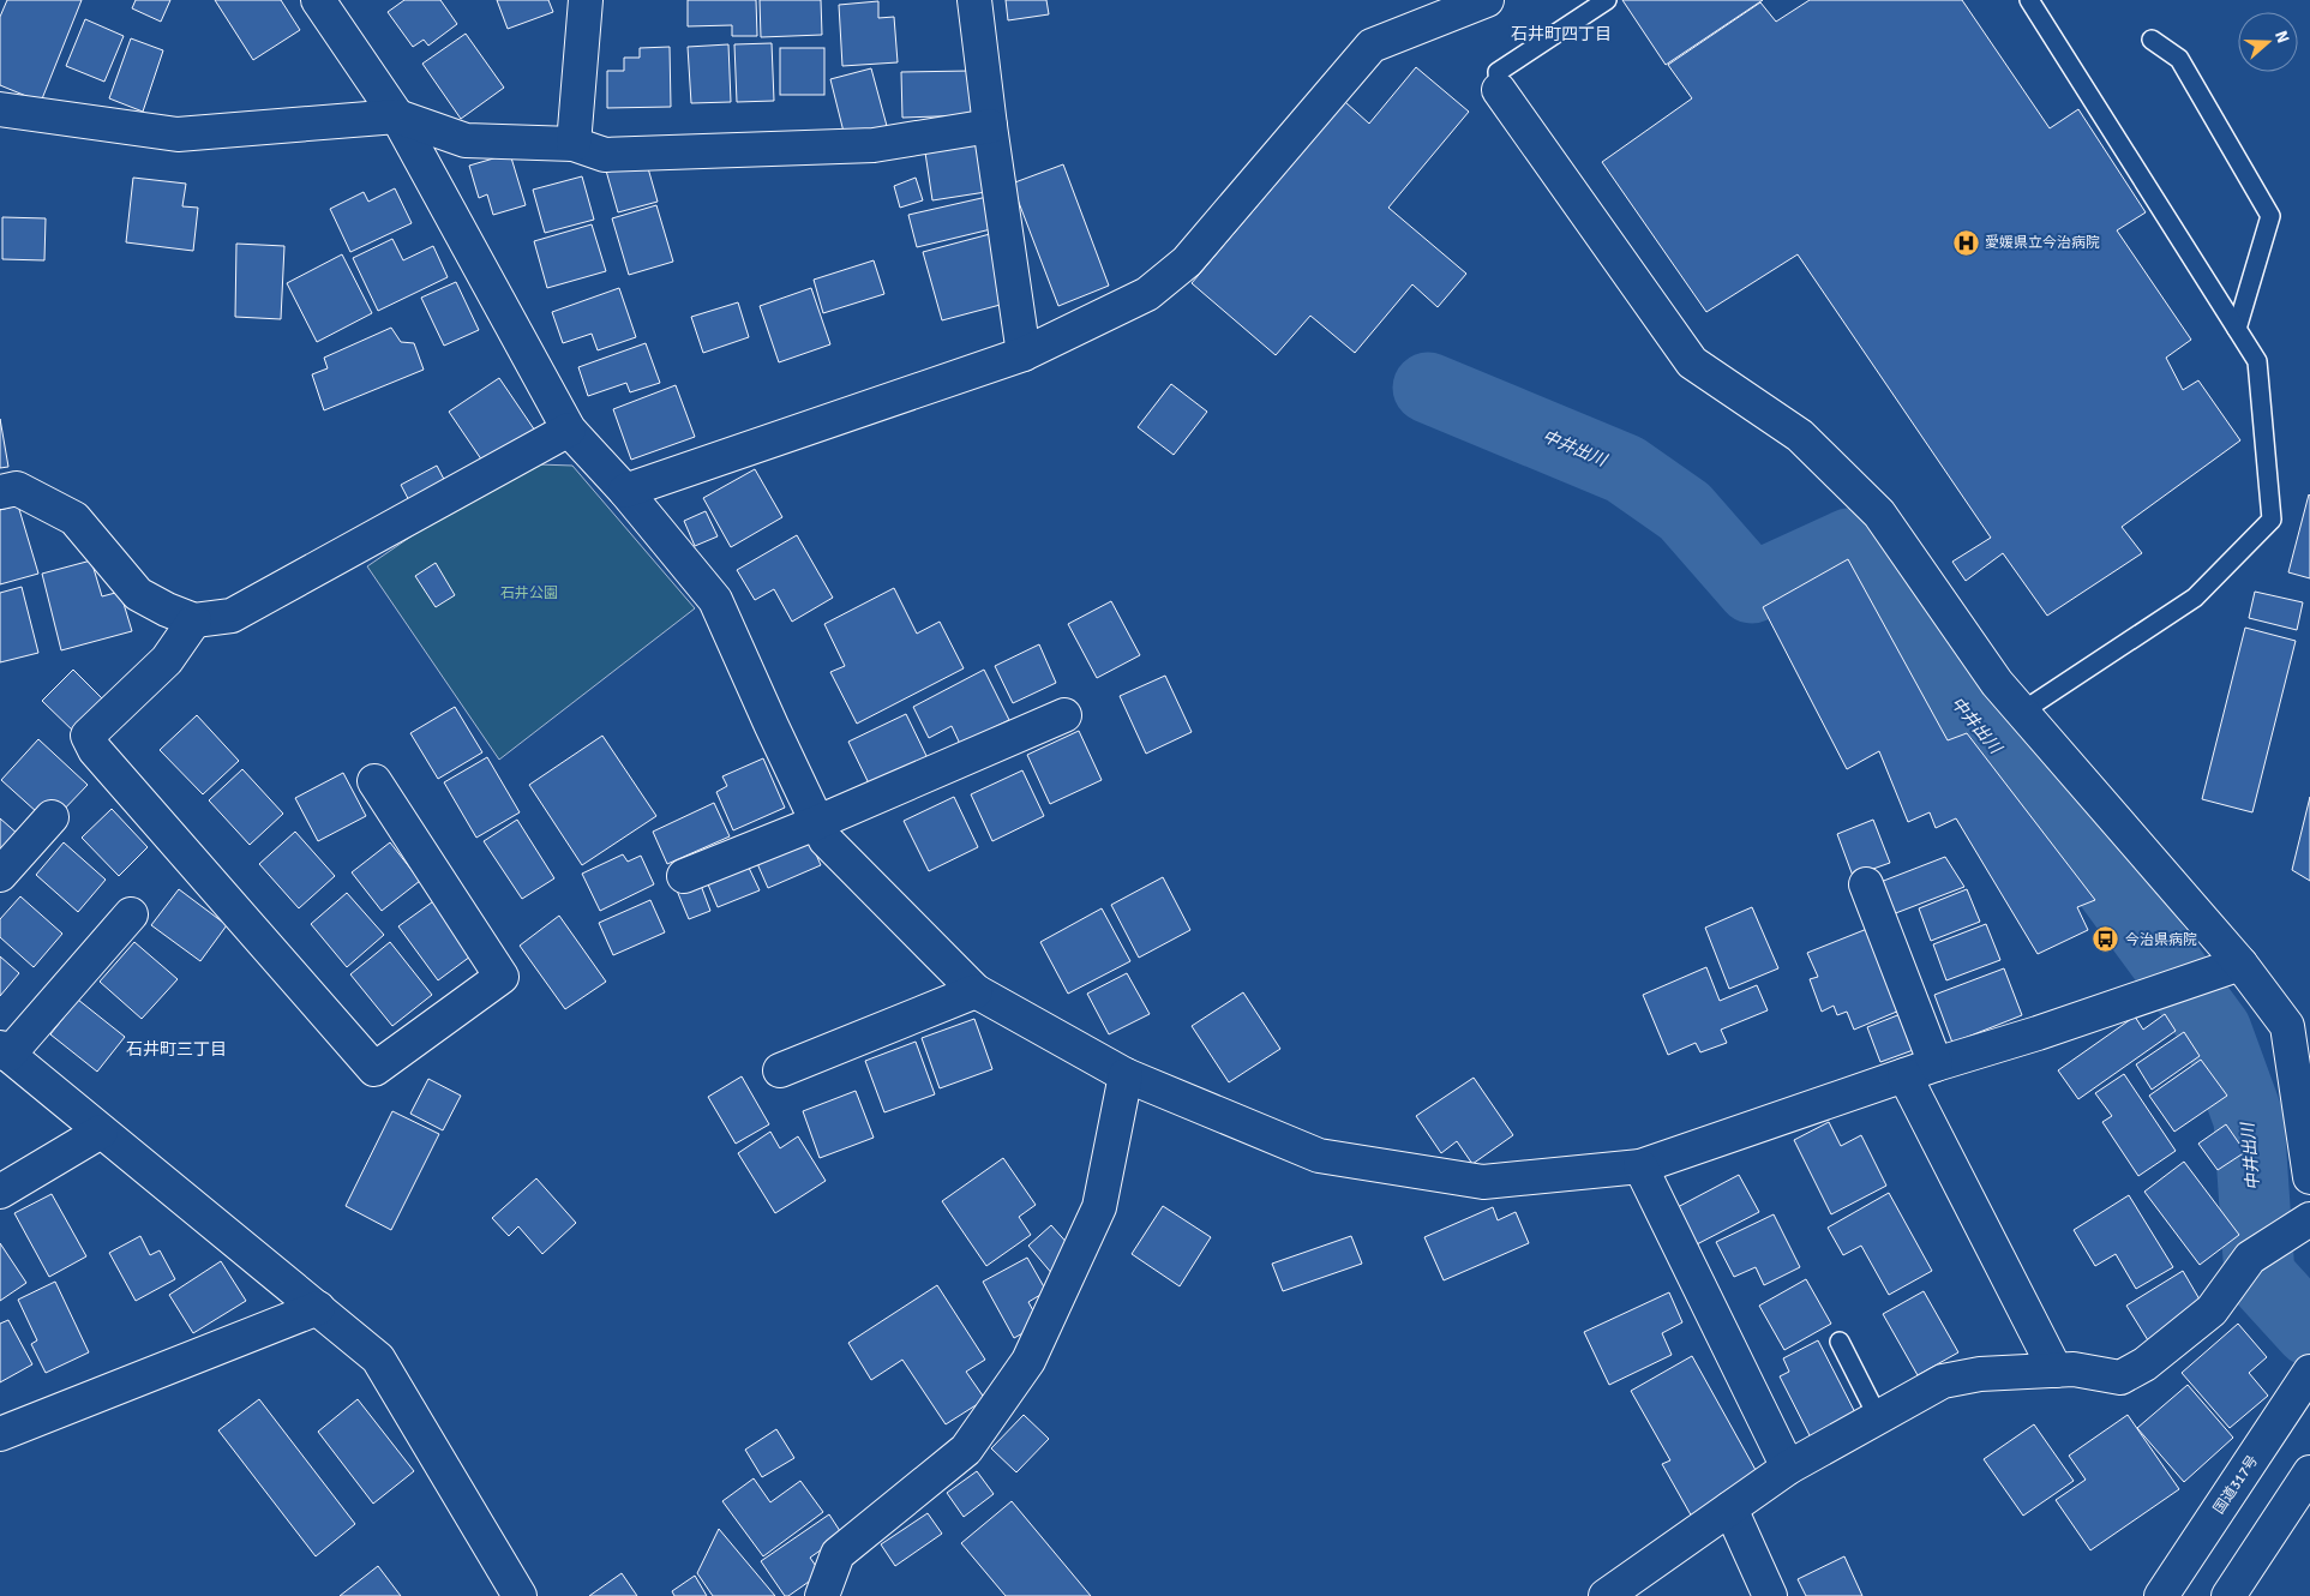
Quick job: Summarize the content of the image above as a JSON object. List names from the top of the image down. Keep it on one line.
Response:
{"streets":{"main road":["国道317号"]},"districts":["石井町四丁目","石井町三丁目"],"water":["中井出川"],"parks":["石井公園"],"places":{"hospital":["愛媛県立今治病院"],"bus stop":["今治県病院"]},"north":"right"}
